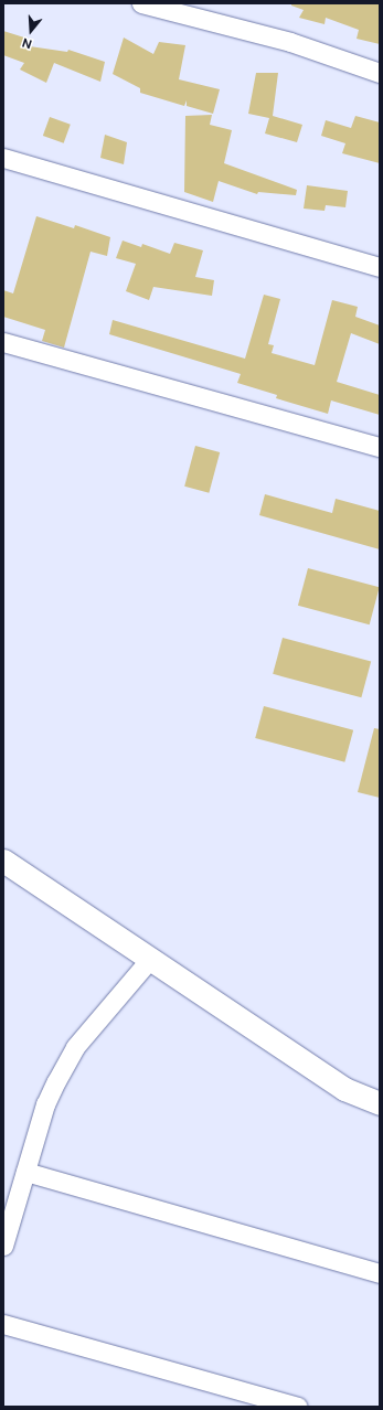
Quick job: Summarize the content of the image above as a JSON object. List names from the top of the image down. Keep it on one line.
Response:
{"north":"bottom"}
